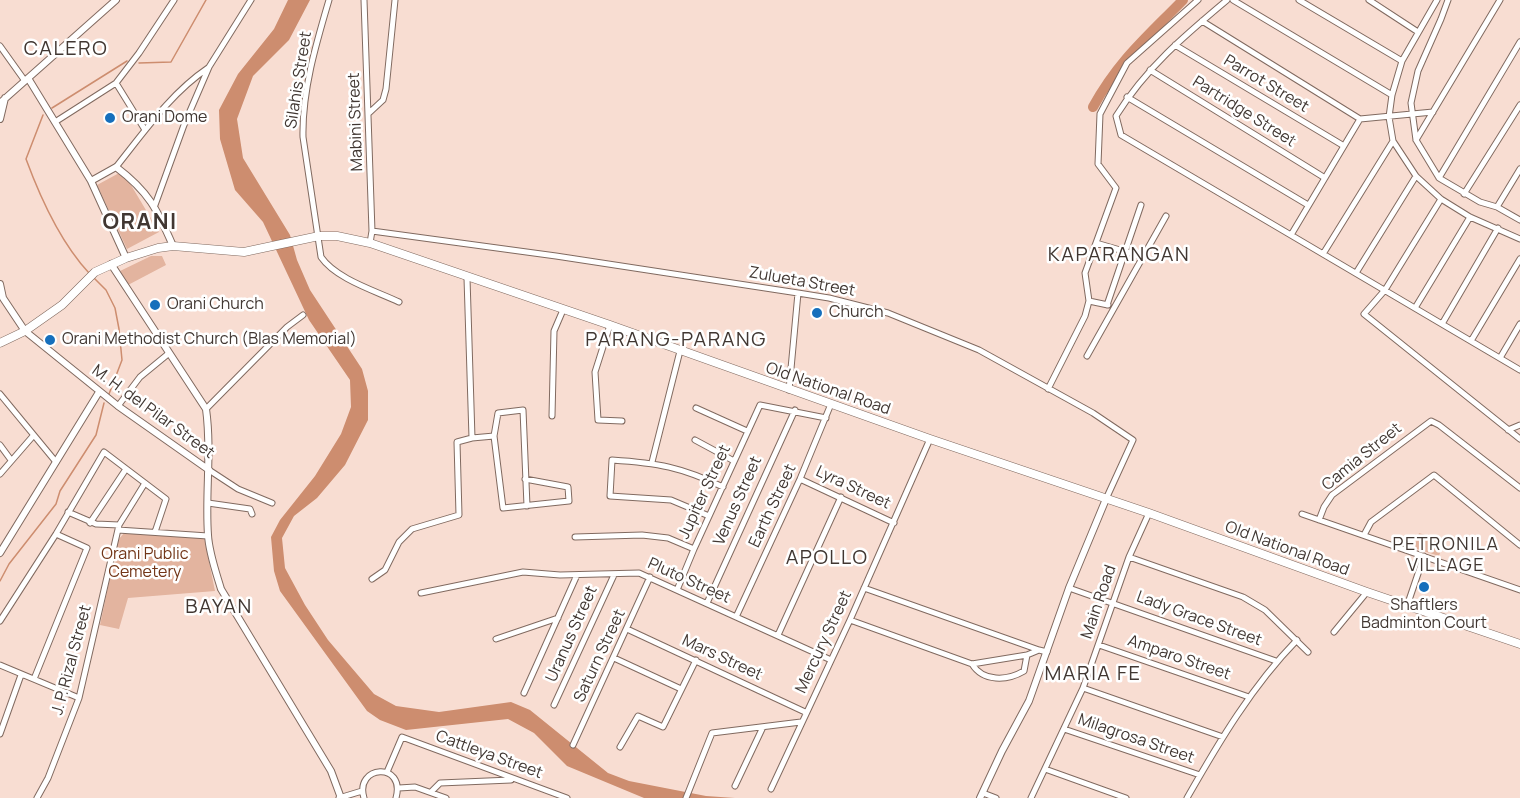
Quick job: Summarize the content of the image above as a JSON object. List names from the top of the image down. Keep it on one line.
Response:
{"streets":{"main road":["Old National Road"],"street":["Silahis Street","Parrot Street","Partridge Street","Mabini Street","Zulueta Street","M. H. del Pilar Street","Camia Street","Lyra Street","Jupiter Street","Venus Street","Earth Street","Pluto Street","Main Road","Lady Grace Street","Uranus Street","Mercury Street","Saturn Street","Mars Street","Amparo Street","J. P. Rizal Street","Milagrosa Street","Cattleya Street"]},"crossings":[["Silahis Street","Old National Road"],["Mabini Street","Zulueta Street"],["Mabini Street","Old National Road"],["Zulueta Street","Old National Road"],["Old National Road","M. H. del Pilar Street"],["Old National Road","Earth Street"],["Old National Road","Main Road"],["Old National Road","Mercury Street"],["Lyra Street","Earth Street"],["Lyra Street","Mercury Street"],["Jupiter Street","Venus Street"],["Jupiter Street","Pluto Street"],["Venus Street","Pluto Street"],["Earth Street","Pluto Street"],["Pluto Street","Uranus Street"],["Pluto Street","Mercury Street"],["Pluto Street","Saturn Street"],["Main Road","Lady Grace Street"],["Main Road","Amparo Street"],["Main Road","Milagrosa Street"],["Mercury Street","Mars Street"],["Saturn Street","Mars Street"]],"districts":["CALERO","ORANI","KAPARANGAN","PARANG-PARANG","PETRONILA VILLAGE","APOLLO","BAYAN","MARIA FE"],"parks":["Orani Public Cemetery"],"places":["Orani Dome","Orani Church","Church","Orani Methodist Church (Blas Memorial)","Shaftlers Badminton Court"]}
